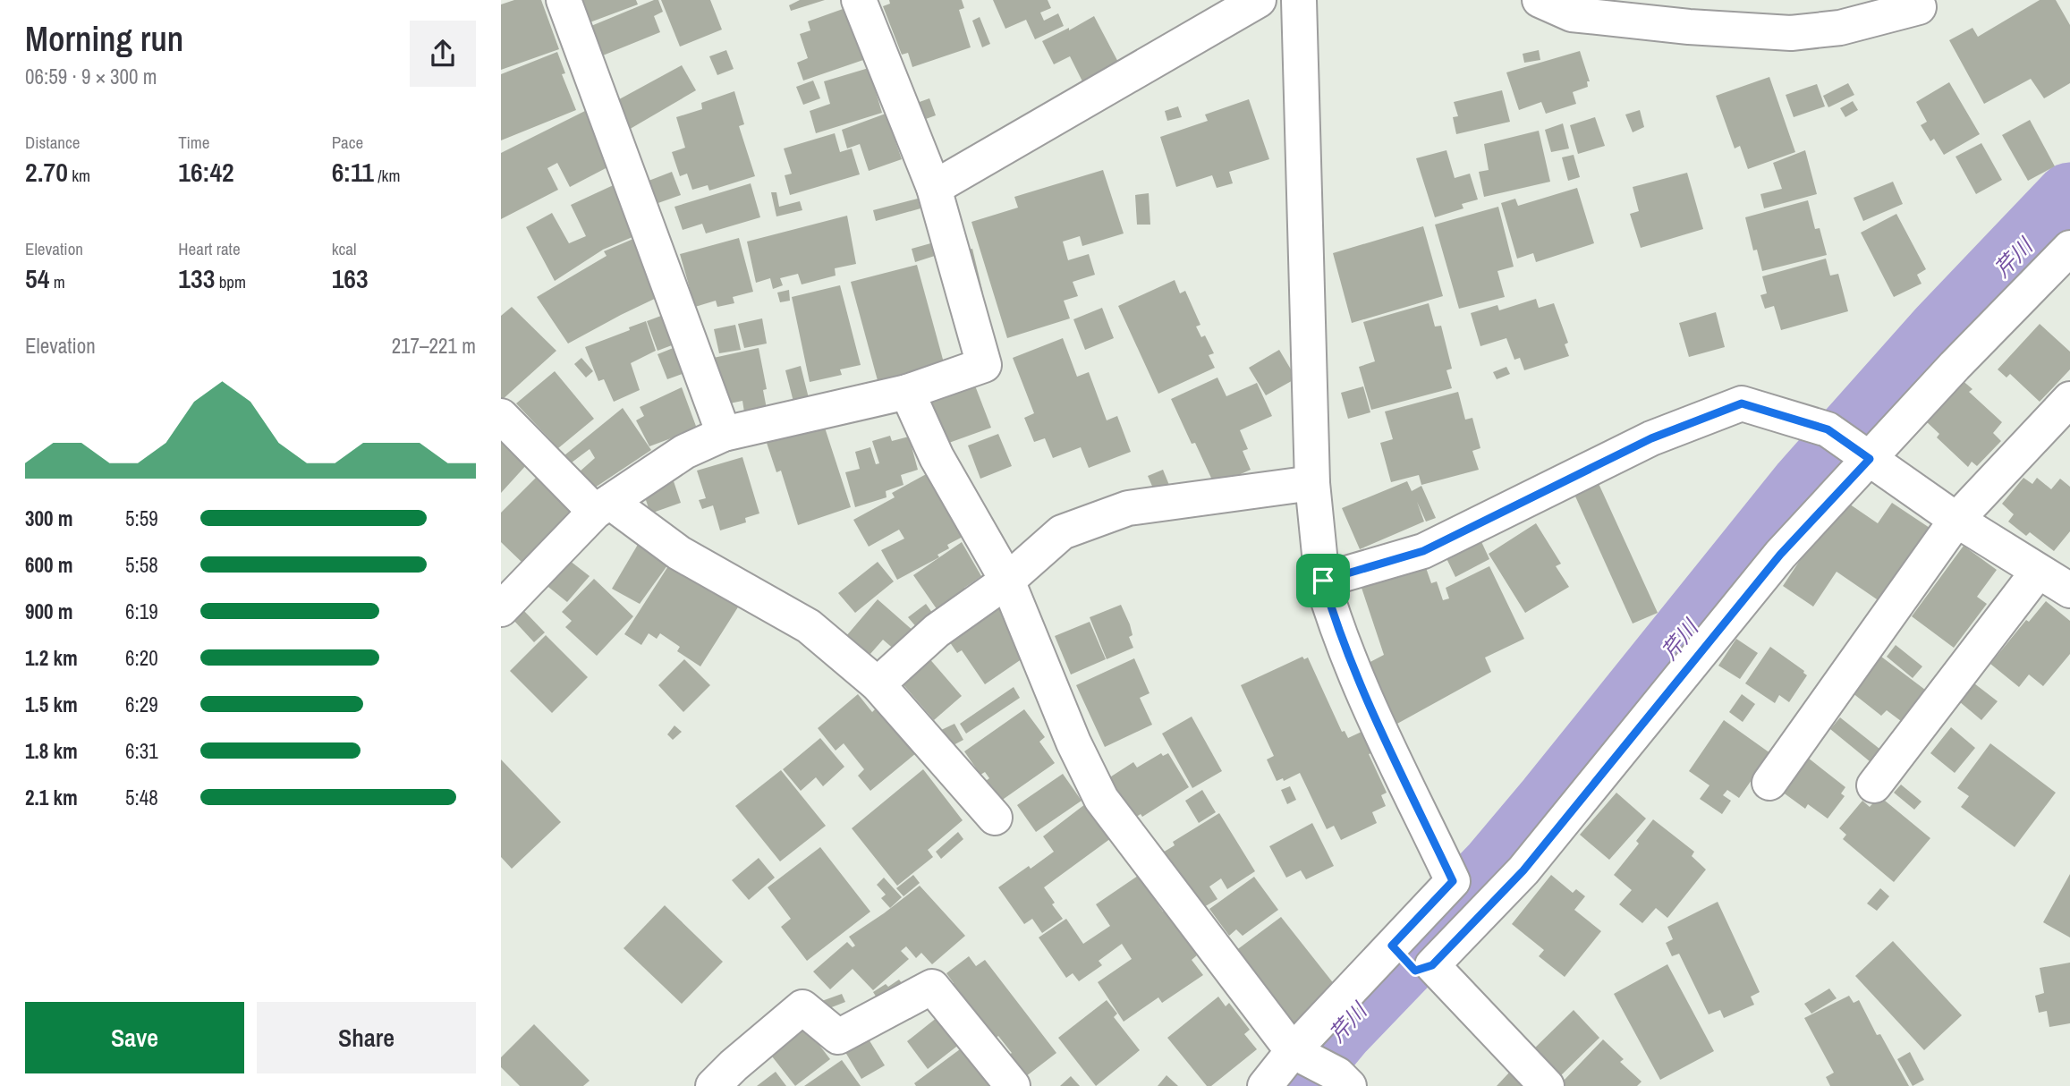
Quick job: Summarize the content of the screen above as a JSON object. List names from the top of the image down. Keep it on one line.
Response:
{"water":["芹川"],"page":{"heading":["Morning run","06:59 · 9 × 300 m"],"stats":[["Distance","2.70 km"],["Time","16:42"],["Pace","6:11 /km"],["Elevation","54 m"],["Heart rate","133 bpm"],["kcal","163"]],"chart":["Elevation","217–221 m"],"list":[{"name":"300 m","note":"5:59"},{"name":"600 m","note":"5:58"},{"name":"900 m","note":"6:19"},{"name":"1.2 km","note":"6:20"},{"name":"1.5 km","note":"6:29"},{"name":"1.8 km","note":"6:31"},{"name":"2.1 km","note":"5:48"}],"buttons":["Save","Share"]}}
